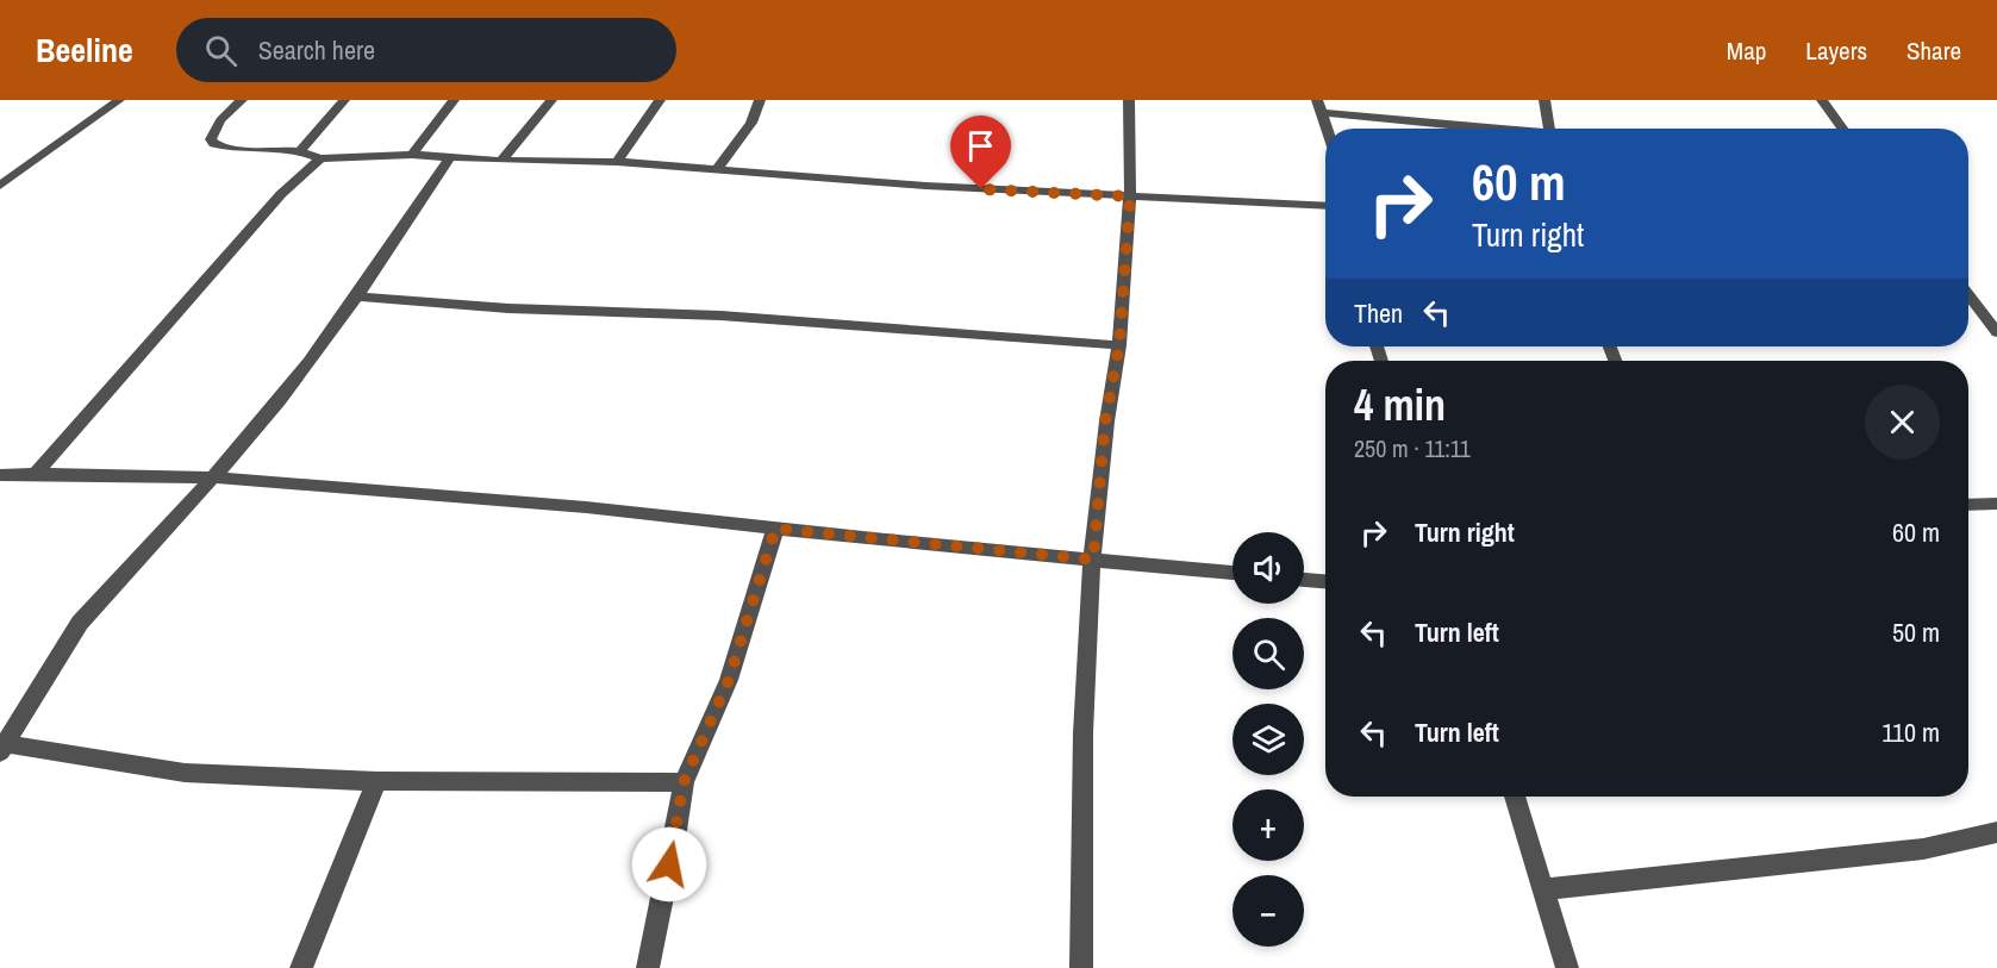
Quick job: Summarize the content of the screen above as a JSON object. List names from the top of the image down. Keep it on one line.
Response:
{"page":{"header":"Beeline","search":"Search here","nav":["Map","Layers","Share"],"turn":["60 m","Turn right"],"then":"Then","heading":["4 min","250 m · 11:11"],"list":[{"name":"Turn right","value":"60 m"},{"name":"Turn left","value":"50 m"},{"name":"Turn left","value":"110 m"}],"map_buttons":["+","−"]}}
